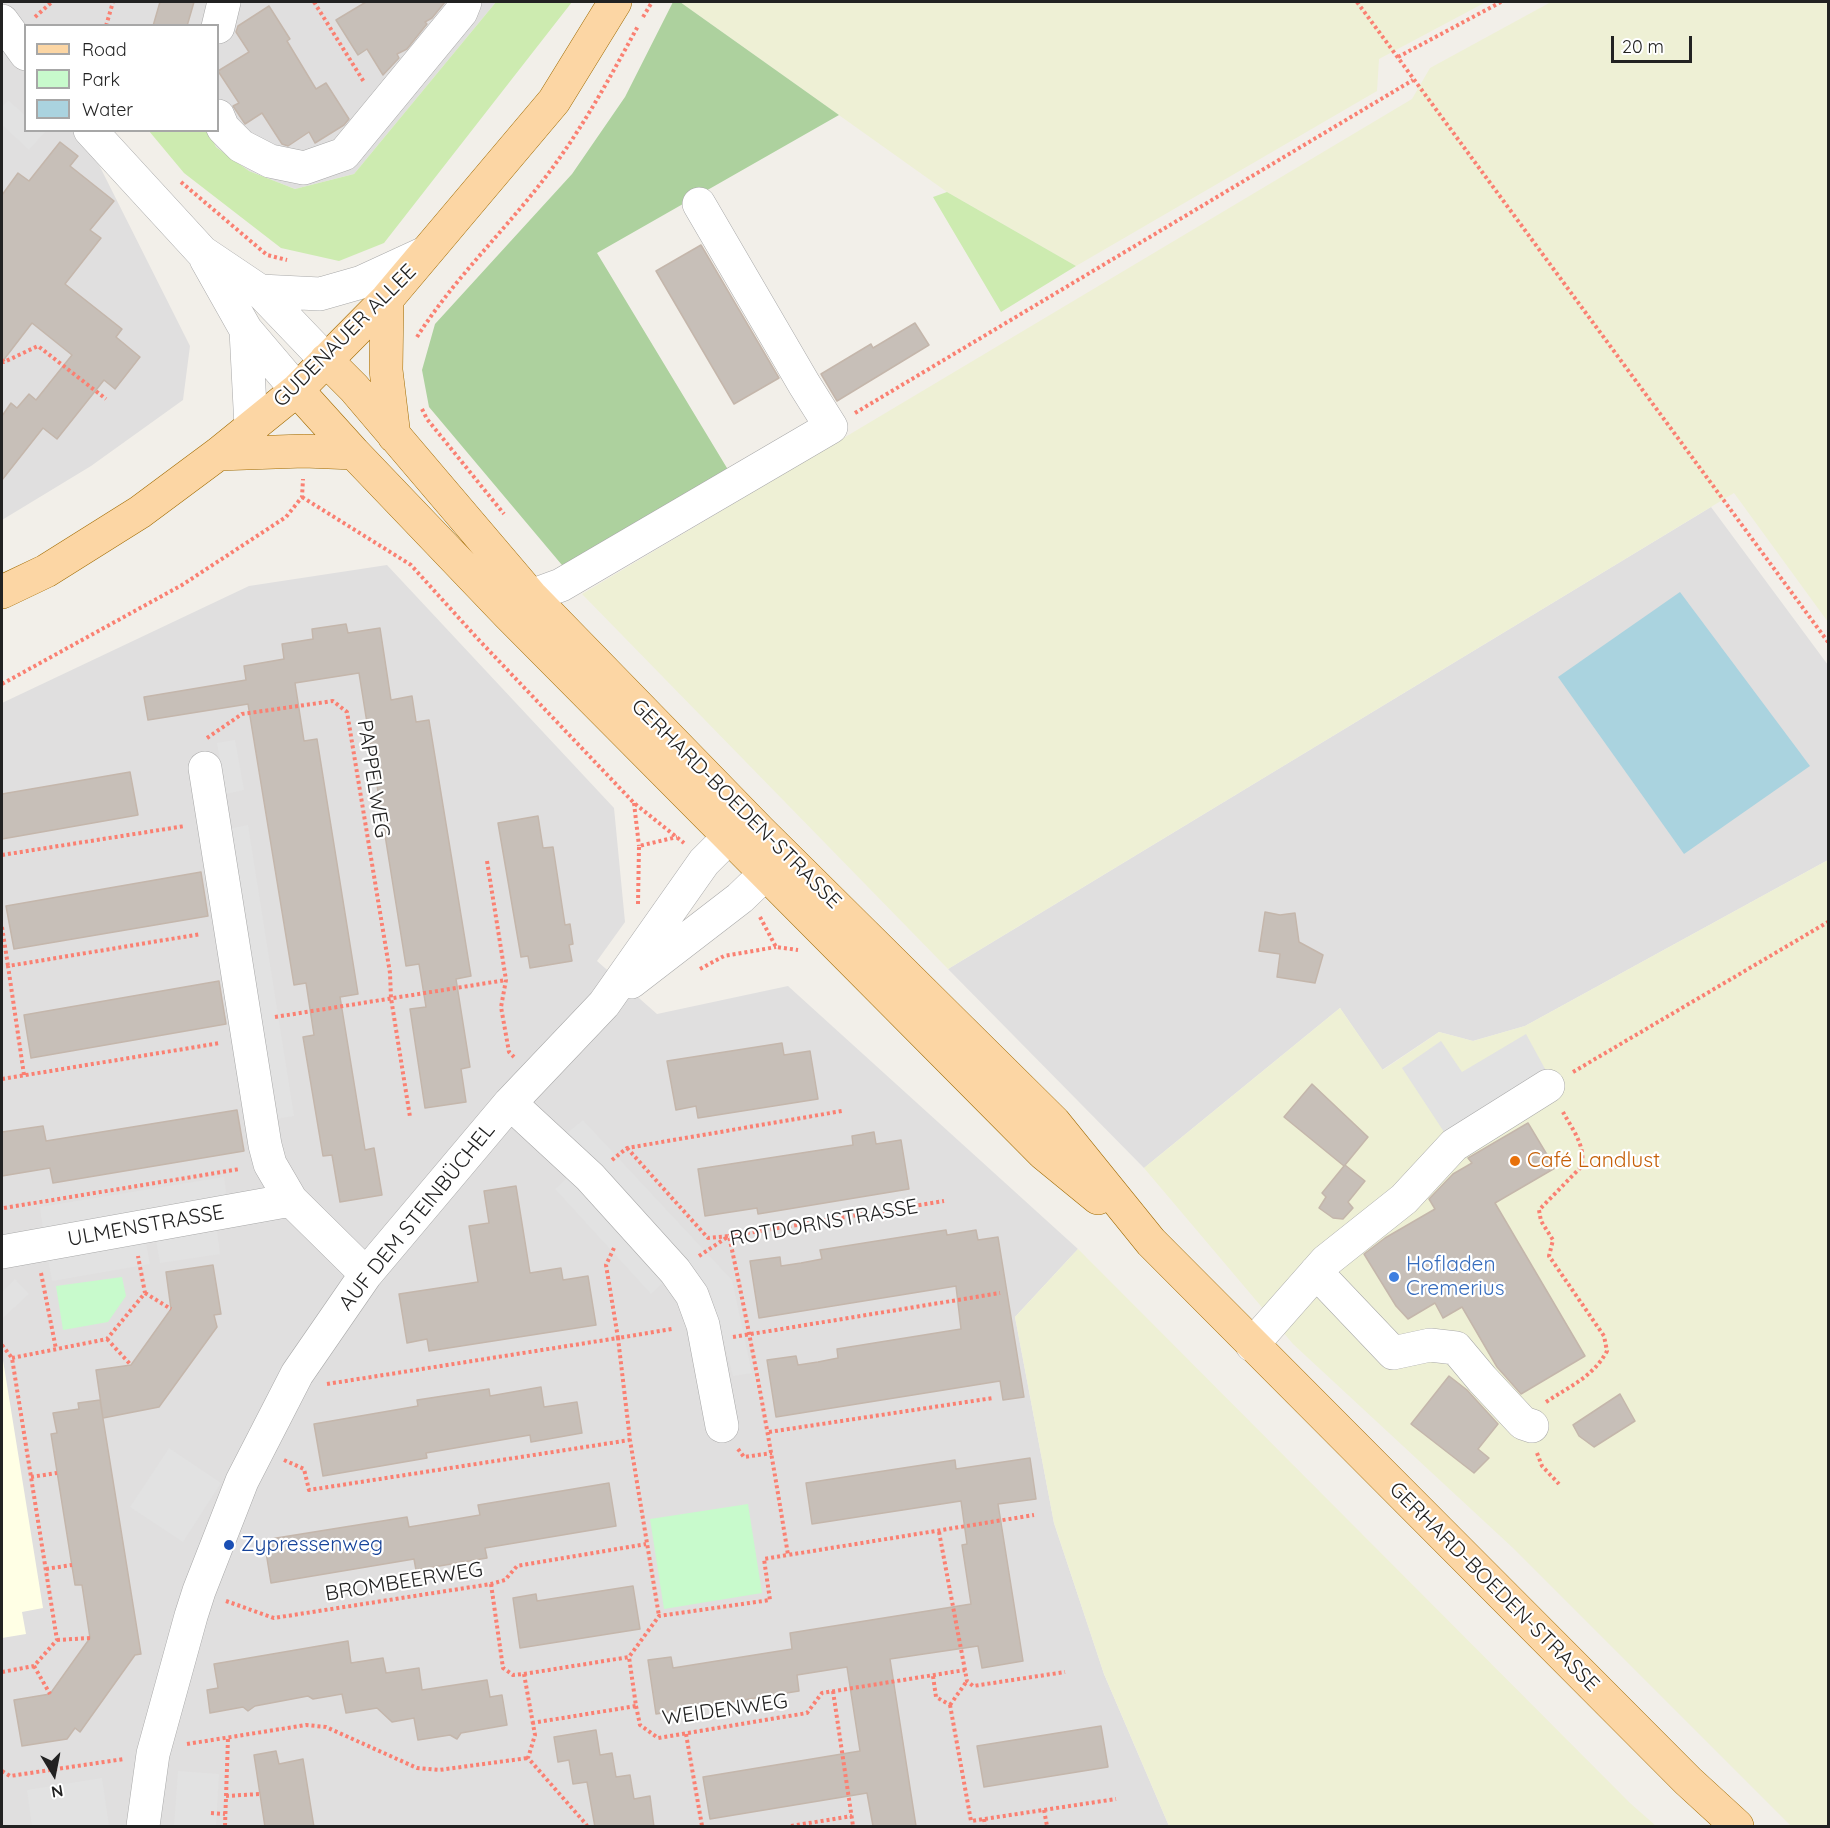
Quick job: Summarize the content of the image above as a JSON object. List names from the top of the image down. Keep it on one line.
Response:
{"streets":{"main road":["GUDENAUER ALLEE","GERHARD-BOEDEN-STRASSE"],"street":["AUF DEM STEINBÜCHEL","ULMENSTRASSE"],"path":["PAPPELWEG","ROTDORNSTRASSE","BROMBEERWEG","WEIDENWEG"]},"crossings":[["GUDENAUER ALLEE","GERHARD-BOEDEN-STRASSE"],["GERHARD-BOEDEN-STRASSE","AUF DEM STEINBÜCHEL"],["AUF DEM STEINBÜCHEL","BROMBEERWEG"]],"places":["Café Landlust","Hofladen Cremerius","Zypressenweg"],"legend":["Road","Park","Water"],"scale_bar":"20 m","north":"bottom"}
